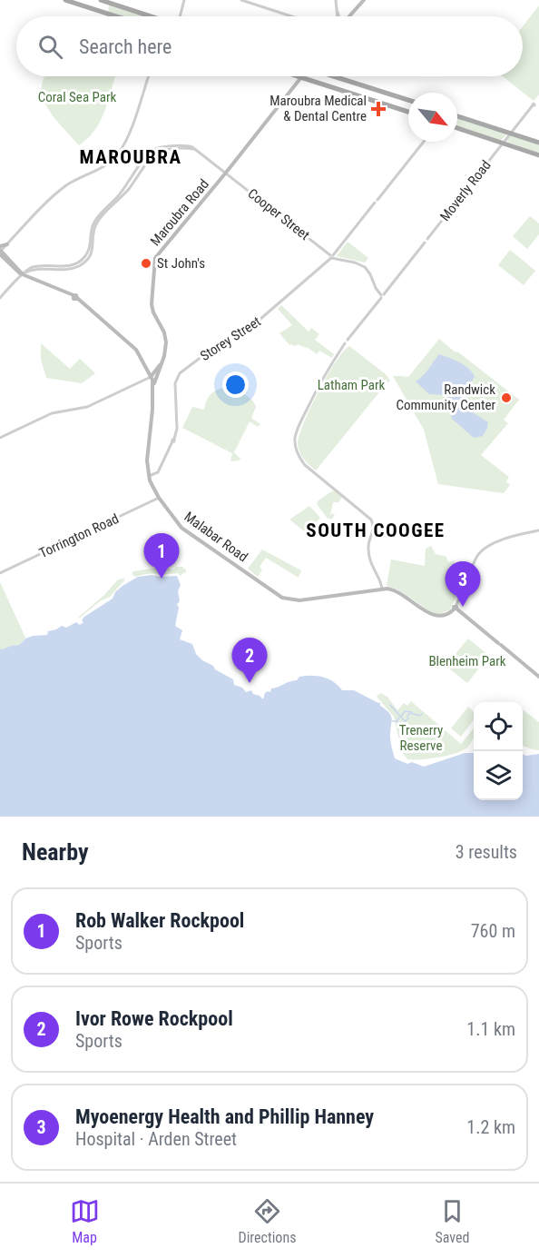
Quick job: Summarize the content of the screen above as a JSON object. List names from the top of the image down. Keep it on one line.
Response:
{"streets":{"main road":["Maroubra Road","Malabar Road"],"street":["Moverly Road","Cooper Street","Storey Street","Torrington Road"]},"crossings":[["Moverly Road","Cooper Street"],["Maroubra Road","Cooper Street"],["Cooper Street","Storey Street"],["Cooper Street","Malabar Road"],["Storey Street","Malabar Road"],["Torrington Road","Malabar Road"]],"districts":["MAROUBRA","SOUTH COOGEE"],"parks":["Coral Sea Park","Latham Park","Blenheim Park","Trenerry Reserve"],"places":{"health":["Maroubra Medical & Dental Centre"],"other":["St John's","Randwick Community Center"]},"north":"bottom right","page":{"search":"Search here","pins":["1","3","2"],"heading":["Nearby","3 results"],"list":[{"mark":"1","name":"Rob Walker Rockpool","note":"Sports","value":"760 m"},{"mark":"2","name":"Ivor Rowe Rockpool","note":"Sports","value":"1.1 km"},{"mark":"3","name":"Myoenergy Health and Phillip Hanney","note":"Hospital · Arden Street","value":"1.2 km"}],"nav":["Map","Directions","Saved"]}}
